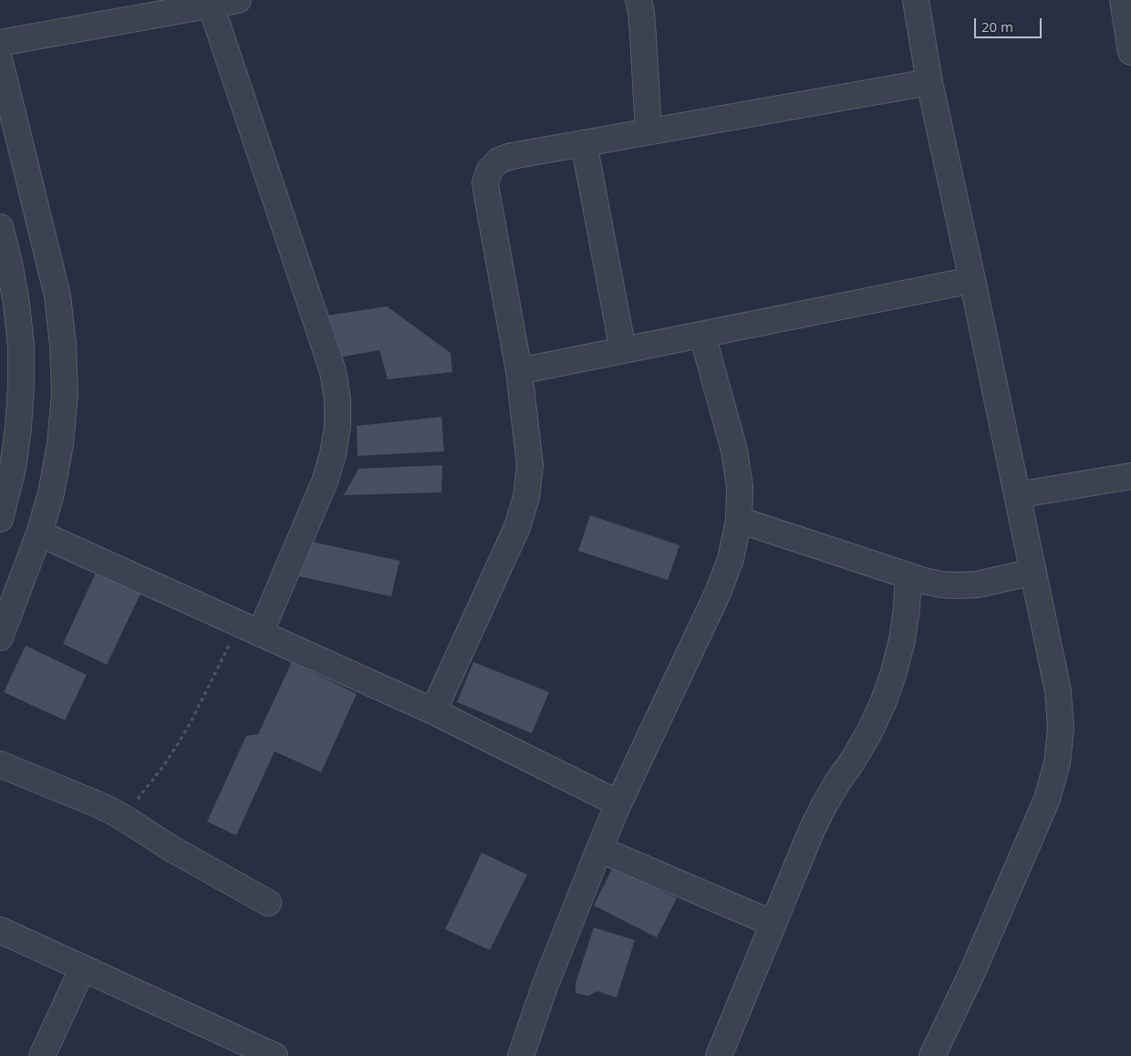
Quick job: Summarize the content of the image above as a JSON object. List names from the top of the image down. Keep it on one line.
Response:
{"scale_bar":"20 m"}
